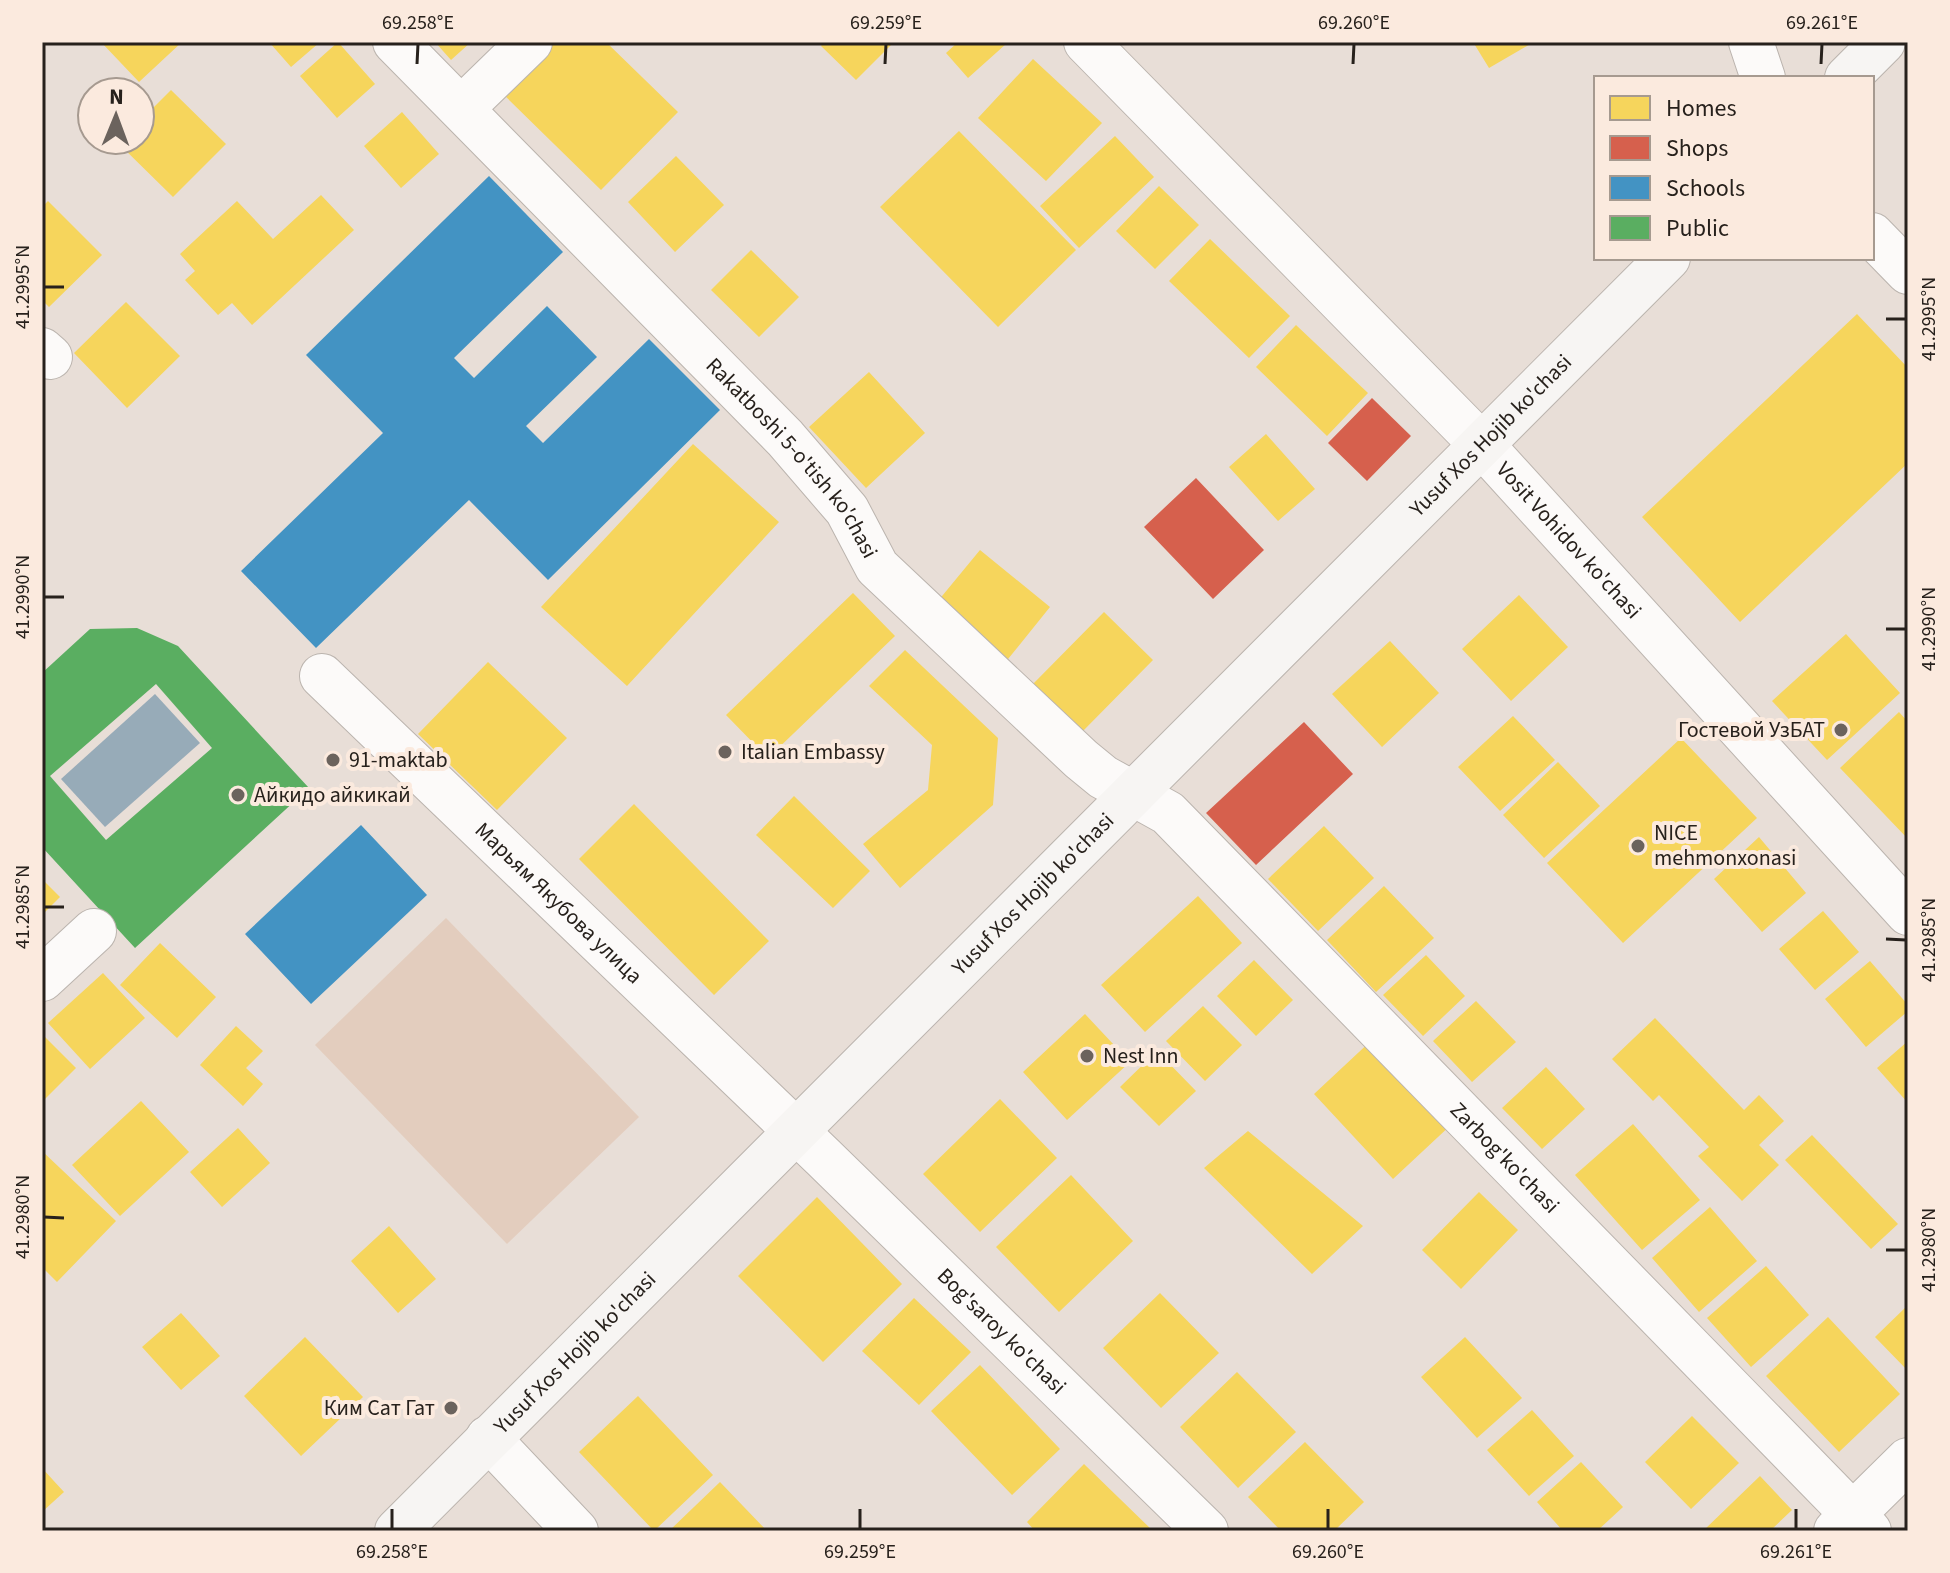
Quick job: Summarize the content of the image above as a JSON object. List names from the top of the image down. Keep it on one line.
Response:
{"streets":{"main road":["Yusuf Xos Hojib ko'chasi"],"street":["Rakatboshi 5-o'tish ko'chasi","Vosit Vohidov ko'chasi","Марьям Якубова улица","Zarbog'ko'chasi","Bog'saroy ko'chasi"]},"crossings":[["Yusuf Xos Hojib ko'chasi","Rakatboshi 5-o'tish ko'chasi"],["Yusuf Xos Hojib ko'chasi","Vosit Vohidov ko'chasi"],["Yusuf Xos Hojib ko'chasi","Марьям Якубова улица"],["Yusuf Xos Hojib ko'chasi","Zarbog'ko'chasi"],["Yusuf Xos Hojib ko'chasi","Bog'saroy ko'chasi"],["Rakatboshi 5-o'tish ko'chasi","Zarbog'ko'chasi"],["Марьям Якубова улица","Bog'saroy ko'chasi"]],"places":["Гостевой УзБАТ","Italian Embassy","91-maktab","Айкидо айкикай","NICE mehmonxonasi","Nest Inn","Ким Сат Гат"],"legend":["Homes","Shops","Schools","Public"],"north":"top","coordinates":["69.258°E","69.259°E","69.260°E","69.261°E","41.2995°N","41.2990°N","41.2985°N","41.2980°N"]}
